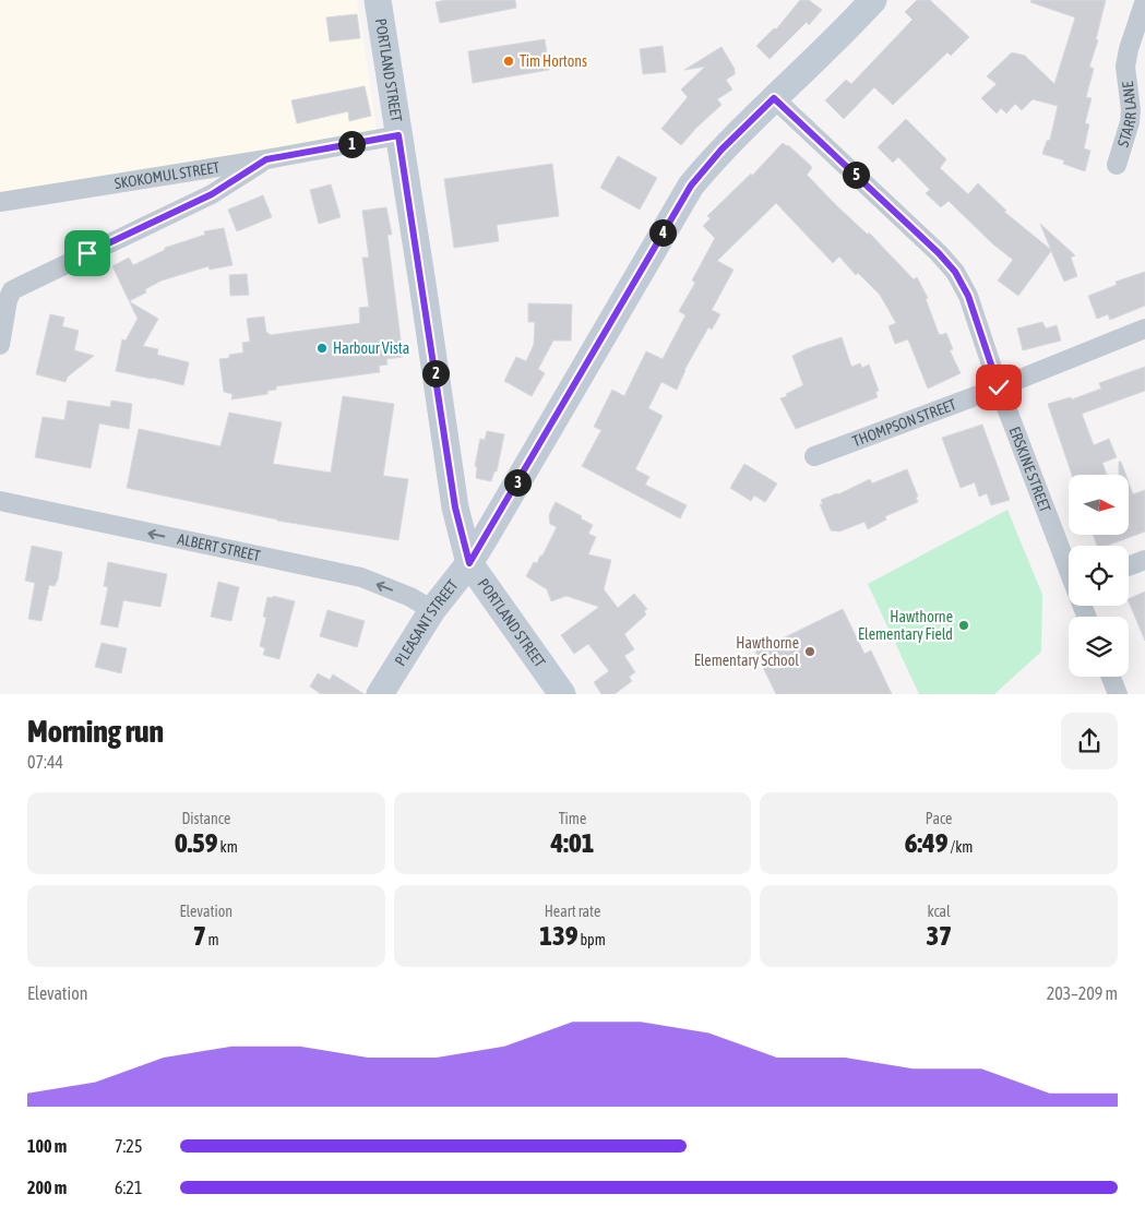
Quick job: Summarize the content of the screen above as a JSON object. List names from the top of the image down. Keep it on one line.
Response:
{"streets":{"main road":["PORTLAND STREET","PLEASANT STREET"],"street":["STARR LANE","SKOKOMUL STREET","THOMPSON STREET","ERSKINE STREET","ALBERT STREET"]},"crossings":[["PORTLAND STREET","SKOKOMUL STREET"],["PORTLAND STREET","PLEASANT STREET"],["THOMPSON STREET","ERSKINE STREET"],["ERSKINE STREET","PLEASANT STREET"],["ALBERT STREET","PLEASANT STREET"]],"one_way":["ALBERT STREET"],"places":["Tim Hortons","Harbour Vista","Hawthorne Elementary Field","Hawthorne Elementary School"],"north":"right","page":{"pins":["1","5","4","2","3"],"heading":["Morning run","07:44"],"stats":[["Distance","0.59 km"],["Time","4:01"],["Pace","6:49 /km"],["Elevation","7 m"],["Heart rate","139 bpm"],["kcal","37"]],"chart":["Elevation","203–209 m"],"list":[{"name":"100 m","note":"7:25"},{"name":"200 m","note":"6:21"}]}}
